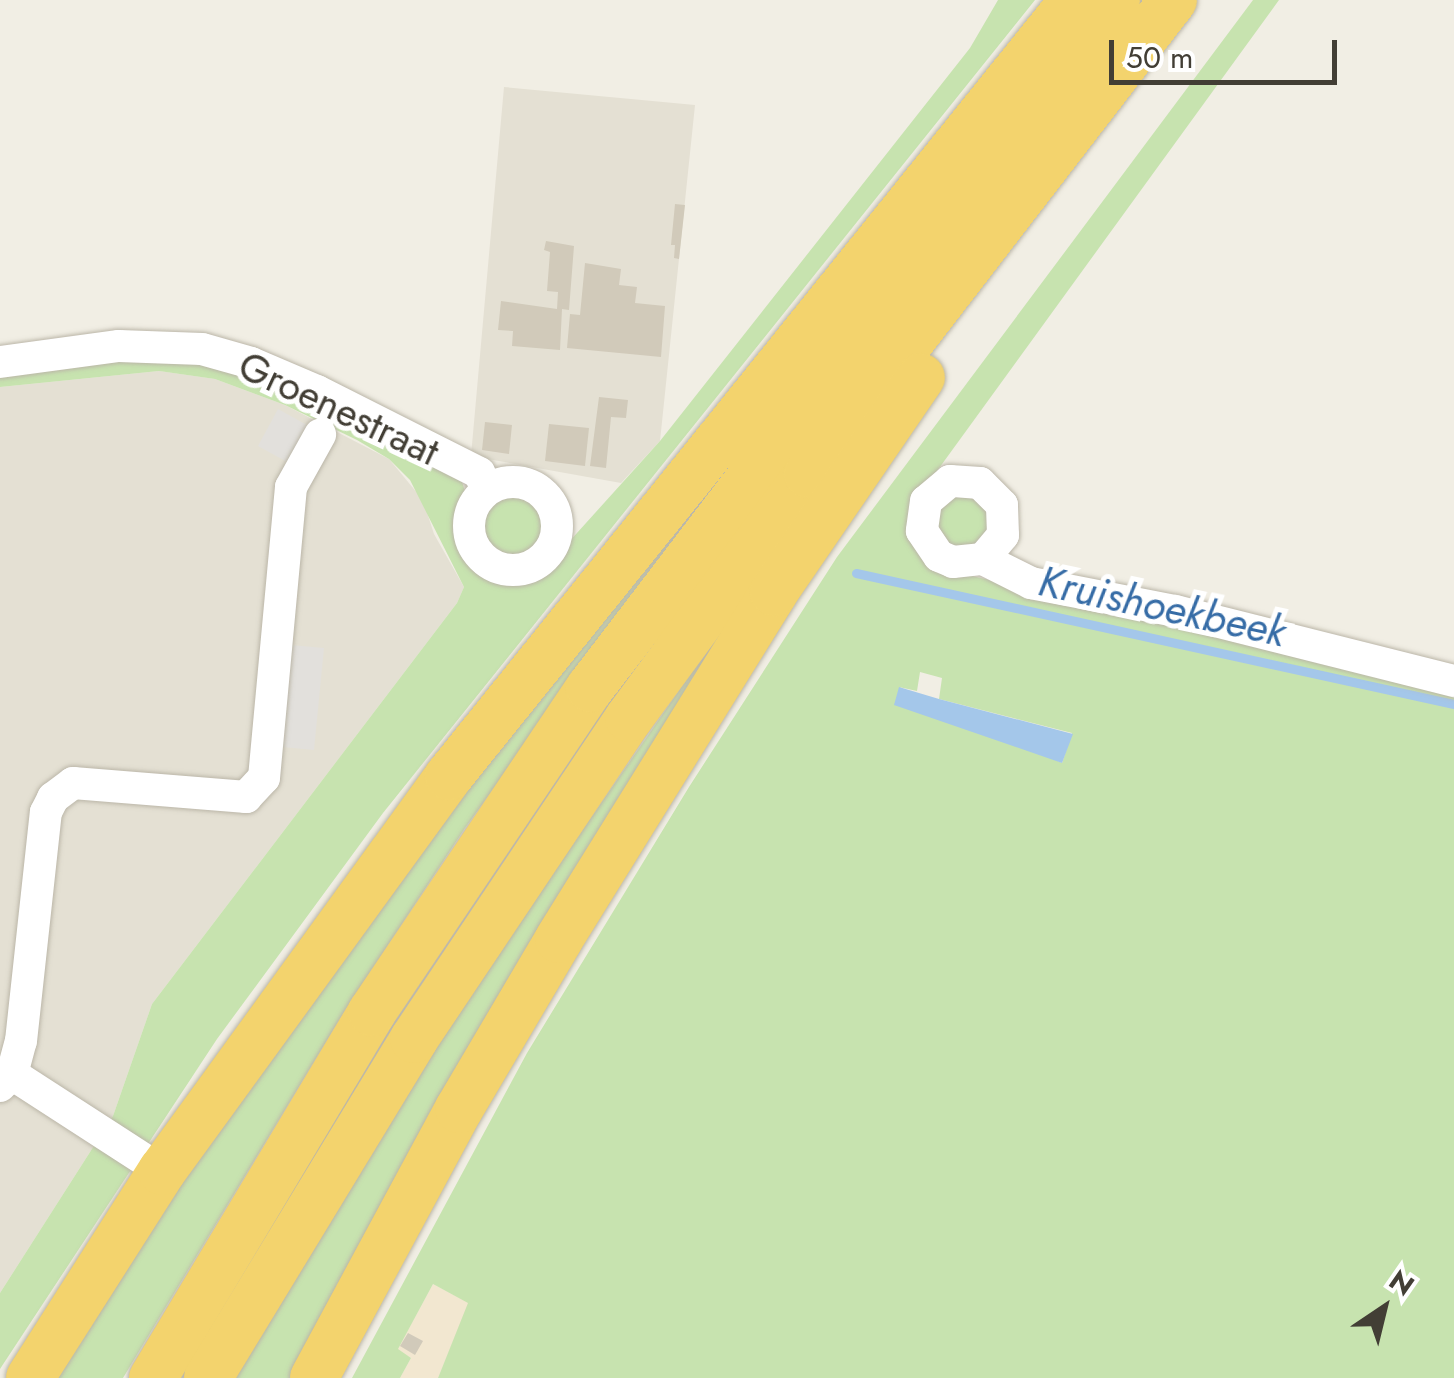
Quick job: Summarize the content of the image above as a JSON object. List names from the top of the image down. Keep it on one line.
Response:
{"streets":{"street":["Groenestraat"]},"water":["Kruishoekbeek"],"scale_bar":"50 m","north":"top right"}
